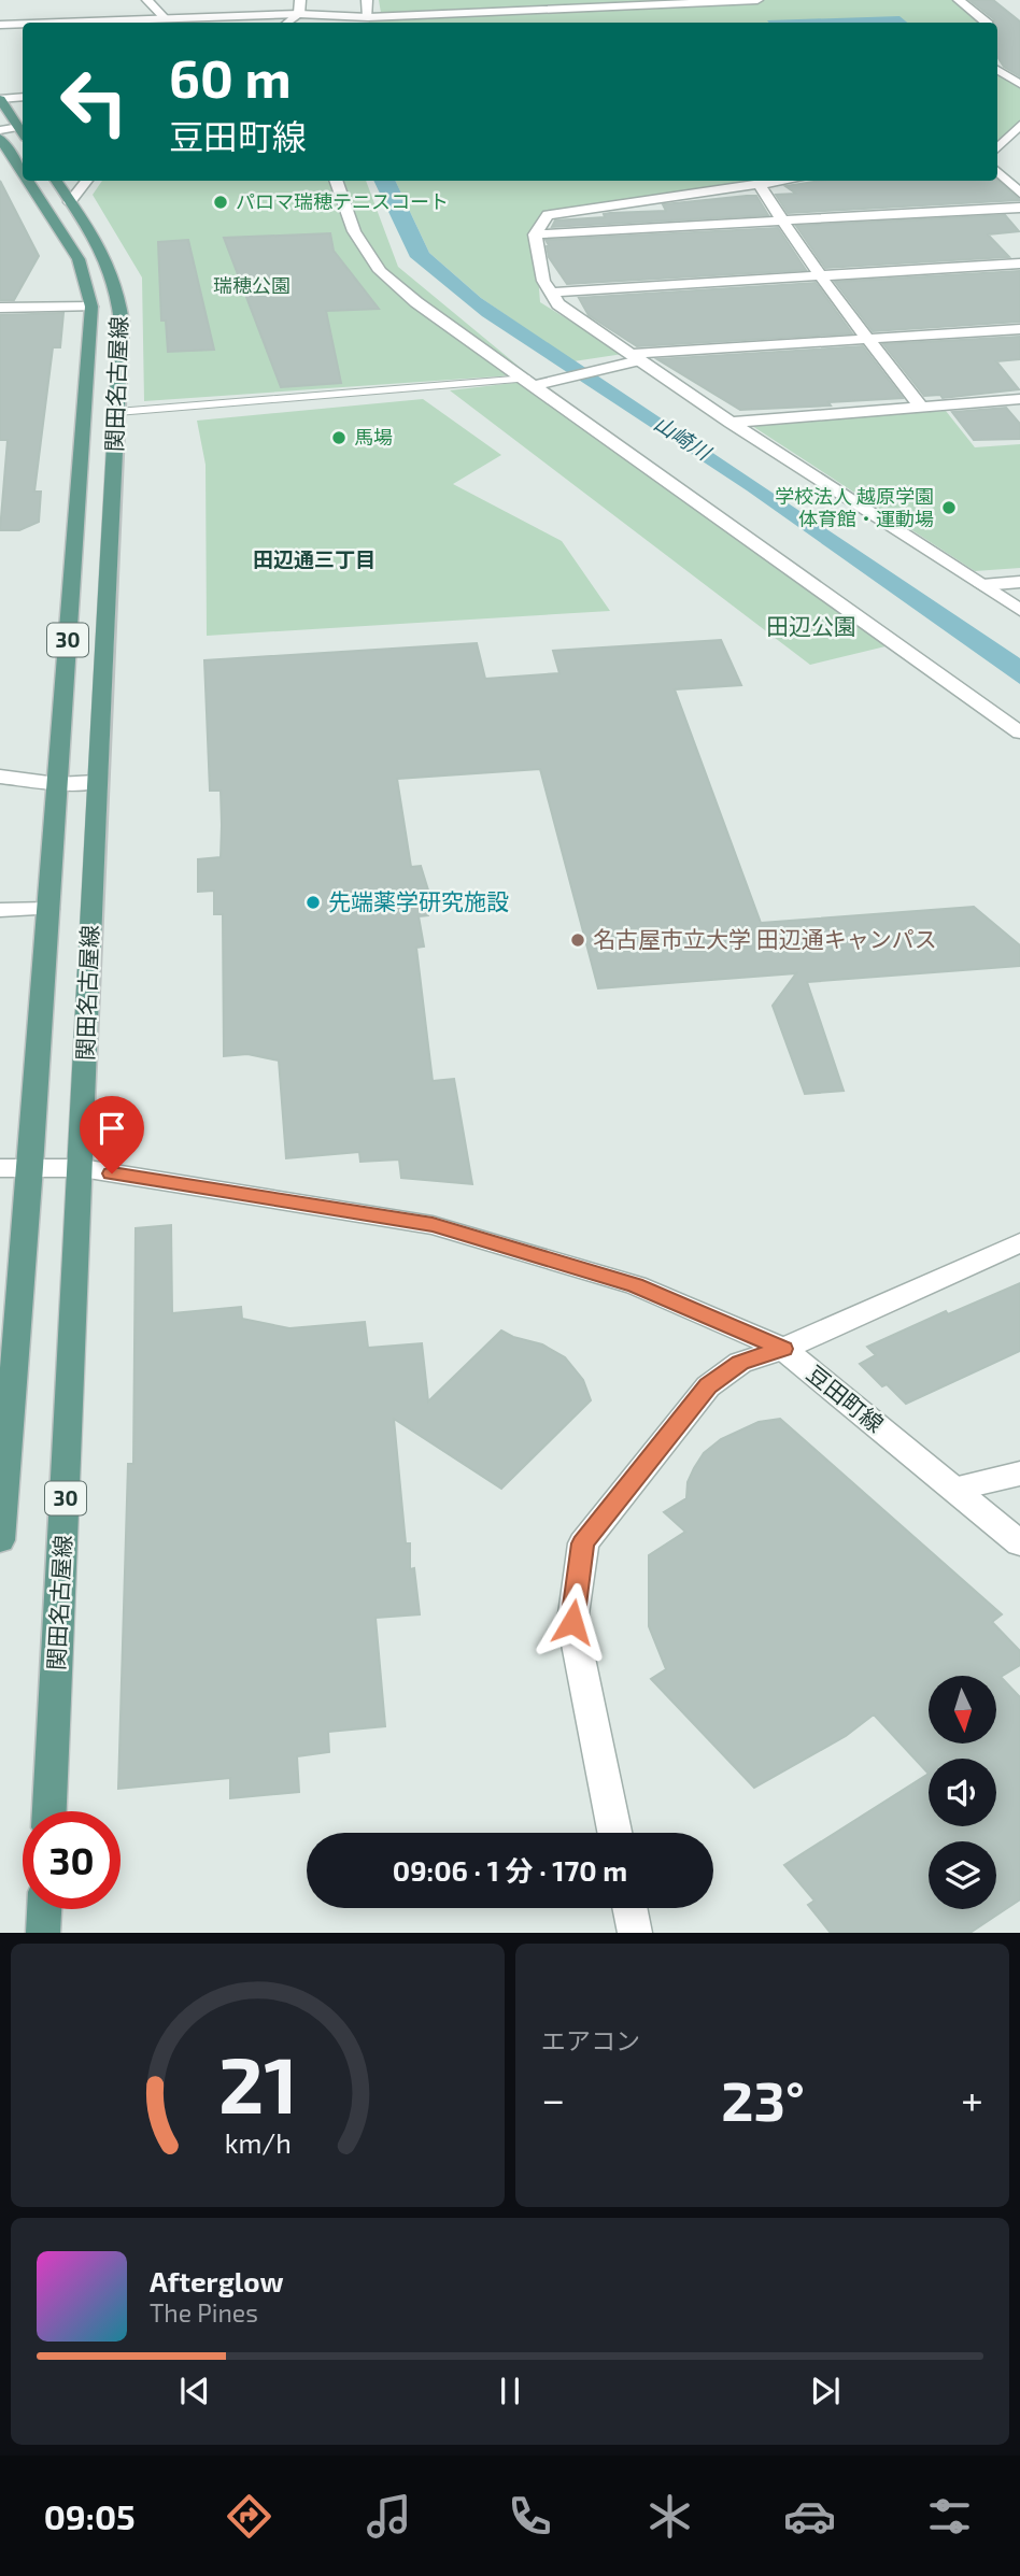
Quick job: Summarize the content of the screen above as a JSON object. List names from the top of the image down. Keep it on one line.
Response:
{"streets":{"main road":["関田名古屋線","30"],"street":["豆田町線"]},"crossings":[["関田名古屋線","豆田町線"]],"districts":["田辺通三丁目"],"water":["山崎川"],"parks":["瑞穂公園","田辺公園"],"places":["パロマ瑞穂テニスコート","馬場","学校法人 越原学園 体育館・運動場","先端薬学研究施設","名古屋市立大学 田辺通キャンパス"],"north":"bottom","page":{"turn":["60 m","豆田町線"],"limit":"30","trip":"09:06 · 1 分 · 170 m","tile":"エアコン","heat":["−","23°","+"],"song":["Afterglow","The Pines"],"tabs":"09:05","gauge":["21","km/h"]}}
